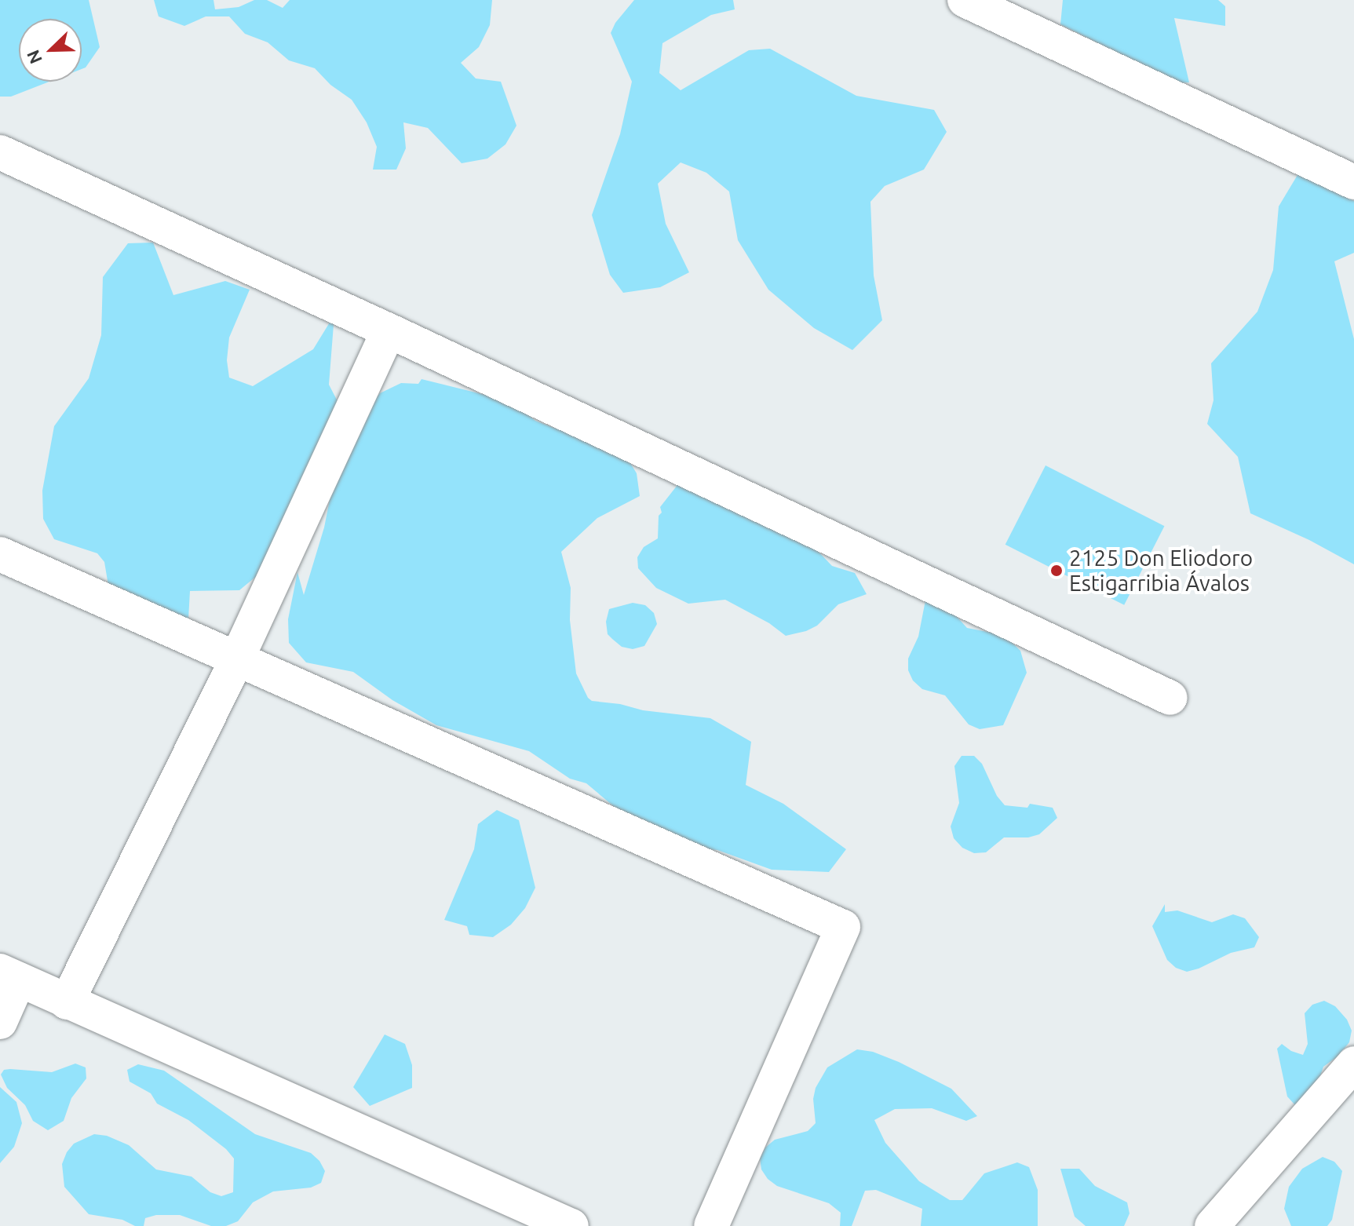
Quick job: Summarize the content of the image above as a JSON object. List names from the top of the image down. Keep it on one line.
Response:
{"places":["2125 Don Eliodoro Estigarribia Ávalos"],"north":"bottom left"}
